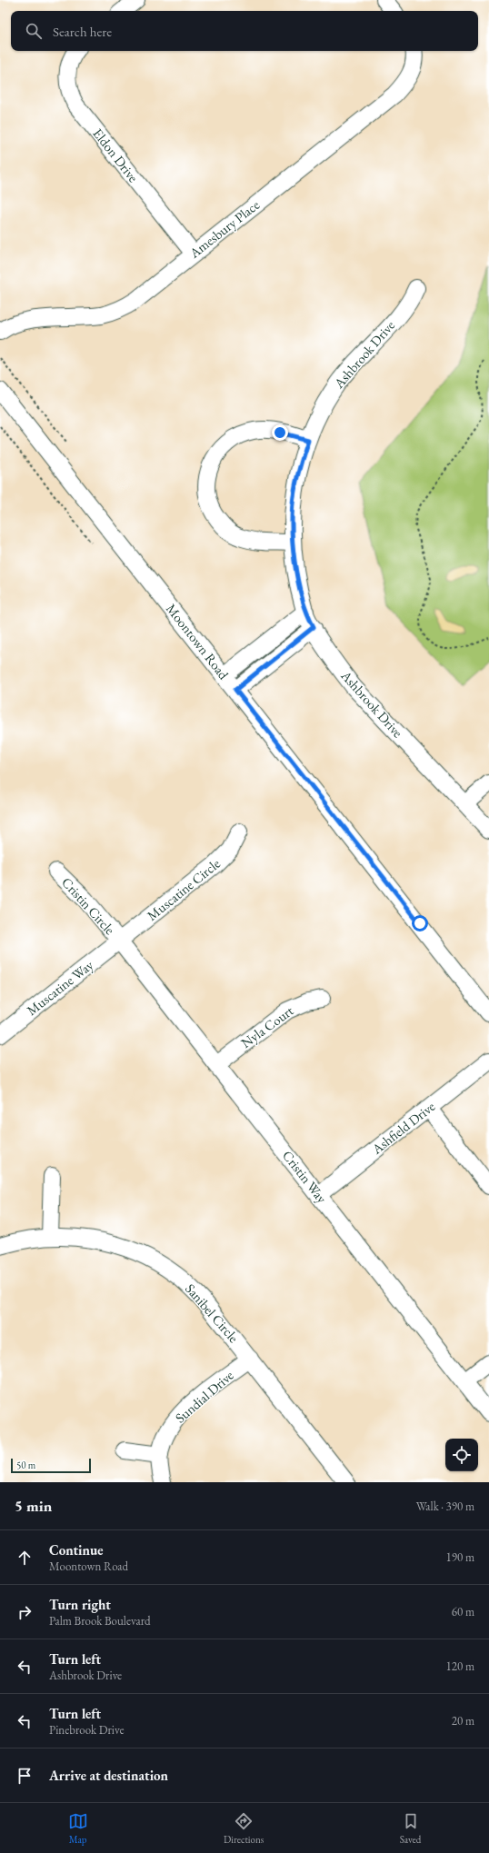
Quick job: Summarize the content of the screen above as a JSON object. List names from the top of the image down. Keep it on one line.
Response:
{"streets":{"street":["Eldon Drive","Amesbury Place","Ashbrook Drive","Moontown Road","Muscatine Circle","Cristin Circle","Muscatine Way","Nyla Court","Ashfield Drive","Cristin Way","Sanibel Circle","Sundial Drive"]},"crossings":[["Eldon Drive","Amesbury Place"],["Muscatine Circle","Cristin Circle"],["Muscatine Circle","Muscatine Way"],["Muscatine Circle","Cristin Way"],["Cristin Circle","Muscatine Way"],["Cristin Circle","Cristin Way"],["Muscatine Way","Cristin Way"],["Nyla Court","Cristin Way"],["Ashfield Drive","Cristin Way"],["Sanibel Circle","Sundial Drive"]],"scale_bar":"50 m","page":{"search":"Search here","scale":"50 m","heading":["5 min","Walk · 390 m"],"list":[["Continue","Moontown Road","190 m"],["Turn right","Palm Brook Boulevard","60 m"],["Turn left","Ashbrook Drive","120 m"],["Turn left","Pinebrook Drive","20 m"],"Arrive at destination"],"nav":["Map","Directions","Saved"]}}
